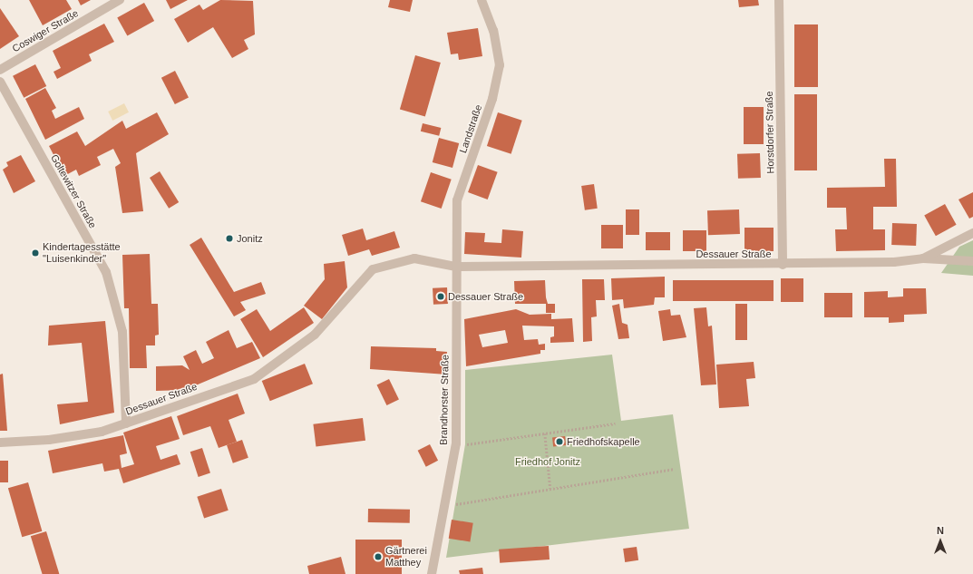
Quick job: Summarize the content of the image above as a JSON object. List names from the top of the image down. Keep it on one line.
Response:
{"streets":{"street":["Coswiger Straße","Landstraße","Horstdorfer Straße","Goltewitzer Straße","Dessauer Straße","Brandhorster Straße"]},"crossings":[["Landstraße","Dessauer Straße"],["Landstraße","Brandhorster Straße"],["Horstdorfer Straße","Dessauer Straße"],["Goltewitzer Straße","Dessauer Straße"],["Dessauer Straße","Brandhorster Straße"]],"parks":["Friedhof Jonitz"],"places":["Jonitz","Kindertagesstätte \"Luisenkinder\"","Dessauer Straße","Friedhofskapelle","Gärtnerei Matthey"],"north":"top"}
